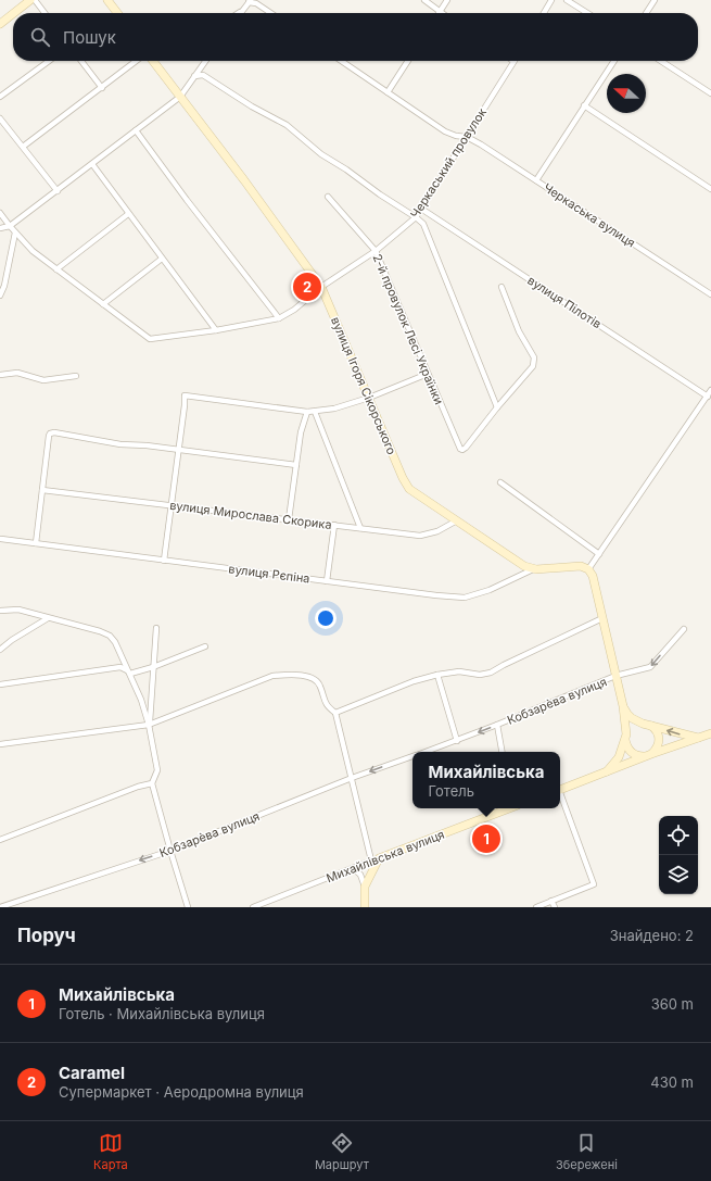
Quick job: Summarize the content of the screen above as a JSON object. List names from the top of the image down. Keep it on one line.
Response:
{"streets":{"main road":["вулиця Ігоря Сікорського","Михайлівська вулиця"],"street":["Черкаський провулок","Черкаська вулиця","вулиця Пілотів","2-й провулок Лесі Українки","вулиця Мирослава Скорика","вулиця Рєпіна","Кобзарèва вулиця"]},"crossings":[["Черкаський провулок","Черкаська вулиця"],["Черкаський провулок","вулиця Пілотів"],["Черкаський провулок","2-й провулок Лесі Українки"],["Черкаський провулок","вулиця Ігоря Сікорського"],["вулиця Ігоря Сікорського","вулиця Мирослава Скорика"],["вулиця Ігоря Сікорського","вулиця Рєпіна"]],"one_way":["Кобзарèва вулиця"],"north":"left","page":{"search":"Пошук","pins":["2","1"],"popup":["Михайлівська","Готель"],"heading":["Поруч","Знайдено: 2"],"list":[{"mark":"1","name":"Михайлівська","note":"Готель · Михайлівська вулиця","value":"360 m"},{"mark":"2","name":"Caramel","note":"Супермаркет · Аеродромна вулиця","value":"430 m"}],"nav":["Карта","Маршрут","Збережені"]}}
